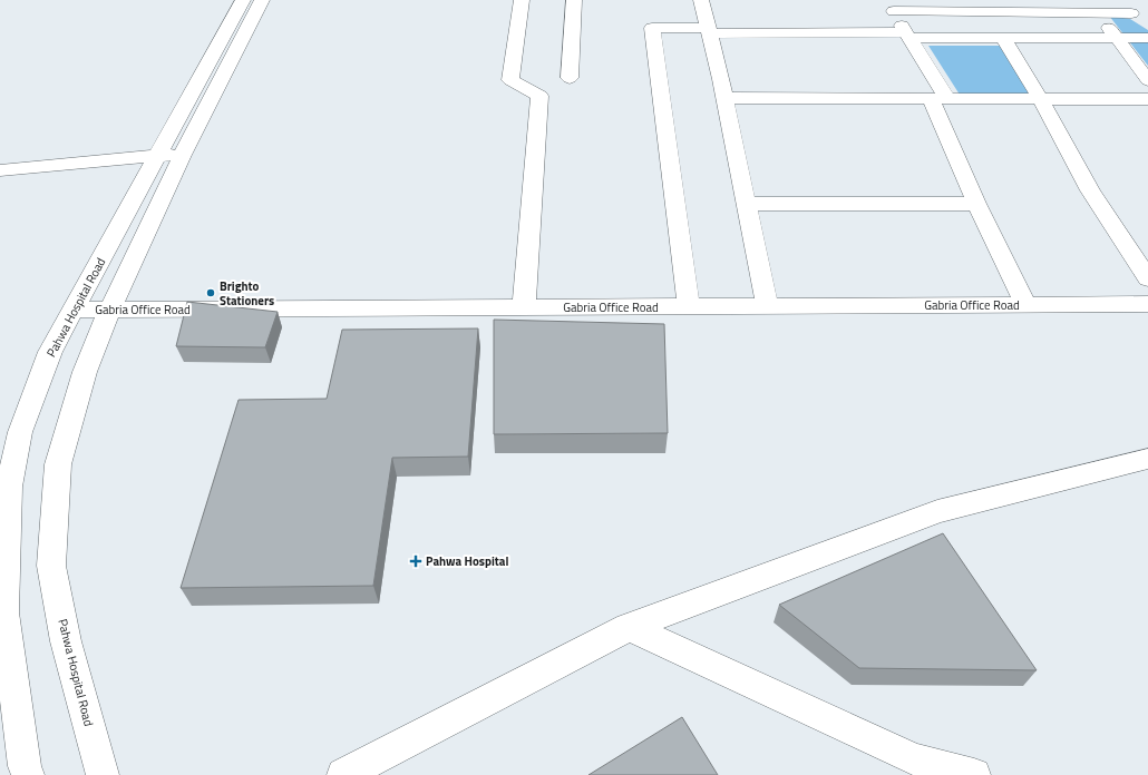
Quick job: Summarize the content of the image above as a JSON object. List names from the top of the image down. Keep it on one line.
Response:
{"streets":{"street":["Gabria Office Road","Pahwa Hospital Road"]},"crossings":[["Gabria Office Road","Pahwa Hospital Road"]],"places":{"other":["Brighto Stationers"],"health":["Pahwa Hospital"]}}
